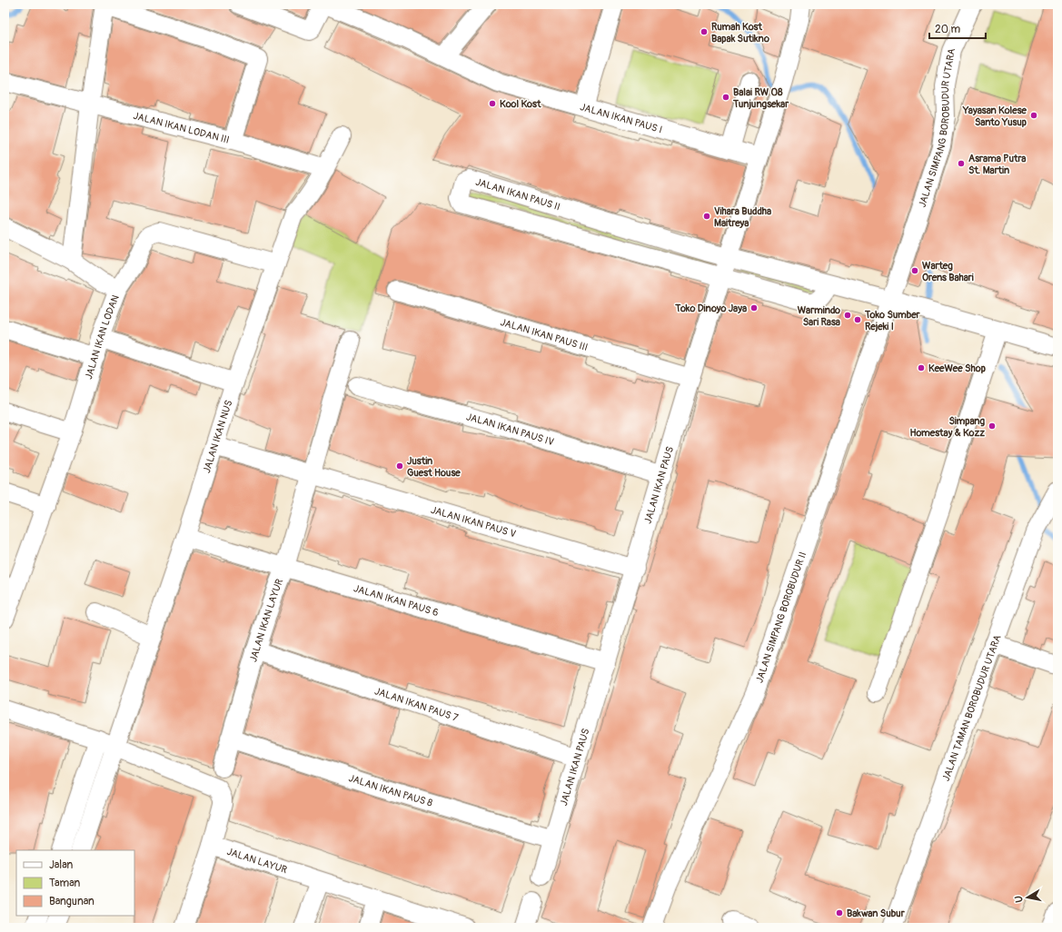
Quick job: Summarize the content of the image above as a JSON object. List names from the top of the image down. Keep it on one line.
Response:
{"streets":{"street":["JALAN IKAN PAUS I","JALAN IKAN LODAN III","JALAN SIMPANG BOROBUDUR UTARA","JALAN IKAN PAUS II","JALAN IKAN PAUS III","JALAN IKAN LODAN","JALAN IKAN PAUS IV","JALAN IKAN NUS","JALAN IKAN PAUS","JALAN IKAN PAUS V","JALAN IKAN PAUS 6","JALAN SIMPANG BOROBUDUR II","JALAN IKAN LAYUR","JALAN IKAN PAUS 7","JALAN TAMAN BOROBUDUR UTARA","JALAN IKAN PAUS 8","JALAN LAYUR"]},"crossings":[["JALAN IKAN PAUS I","JALAN IKAN PAUS"],["JALAN SIMPANG BOROBUDUR UTARA","JALAN SIMPANG BOROBUDUR II"],["JALAN IKAN PAUS II","JALAN IKAN PAUS"],["JALAN IKAN PAUS III","JALAN IKAN PAUS"],["JALAN IKAN PAUS IV","JALAN IKAN PAUS"],["JALAN IKAN NUS","JALAN IKAN PAUS V"],["JALAN IKAN NUS","JALAN IKAN PAUS 6"],["JALAN IKAN PAUS","JALAN IKAN PAUS V"],["JALAN IKAN PAUS","JALAN IKAN PAUS 6"],["JALAN IKAN PAUS","JALAN IKAN PAUS 7"],["JALAN IKAN PAUS","JALAN IKAN PAUS 8"],["JALAN IKAN PAUS V","JALAN IKAN LAYUR"],["JALAN IKAN PAUS 6","JALAN IKAN LAYUR"],["JALAN IKAN LAYUR","JALAN IKAN PAUS 7"],["JALAN IKAN LAYUR","JALAN IKAN PAUS 8"]],"places":["Rumah Kost Bapak Sutikno","Balai RW 08 Tunjungsekar","Kool Kost","Yayasan Kolese Santo Yusup","Asrama Putra St. Martin","Vihara Buddha Maitreya","Warteg Orens Bahari","Toko Dinoyo Jaya","Warmindo Sari Rasa","Toko Sumber Rejeki I","KeeWee Shop","Simpang Homestay & Kozz","Justin Guest House","Bakwan Subur"],"legend":["Jalan","Taman","Bangunan"],"scale_bar":"20 m","north":"left"}
